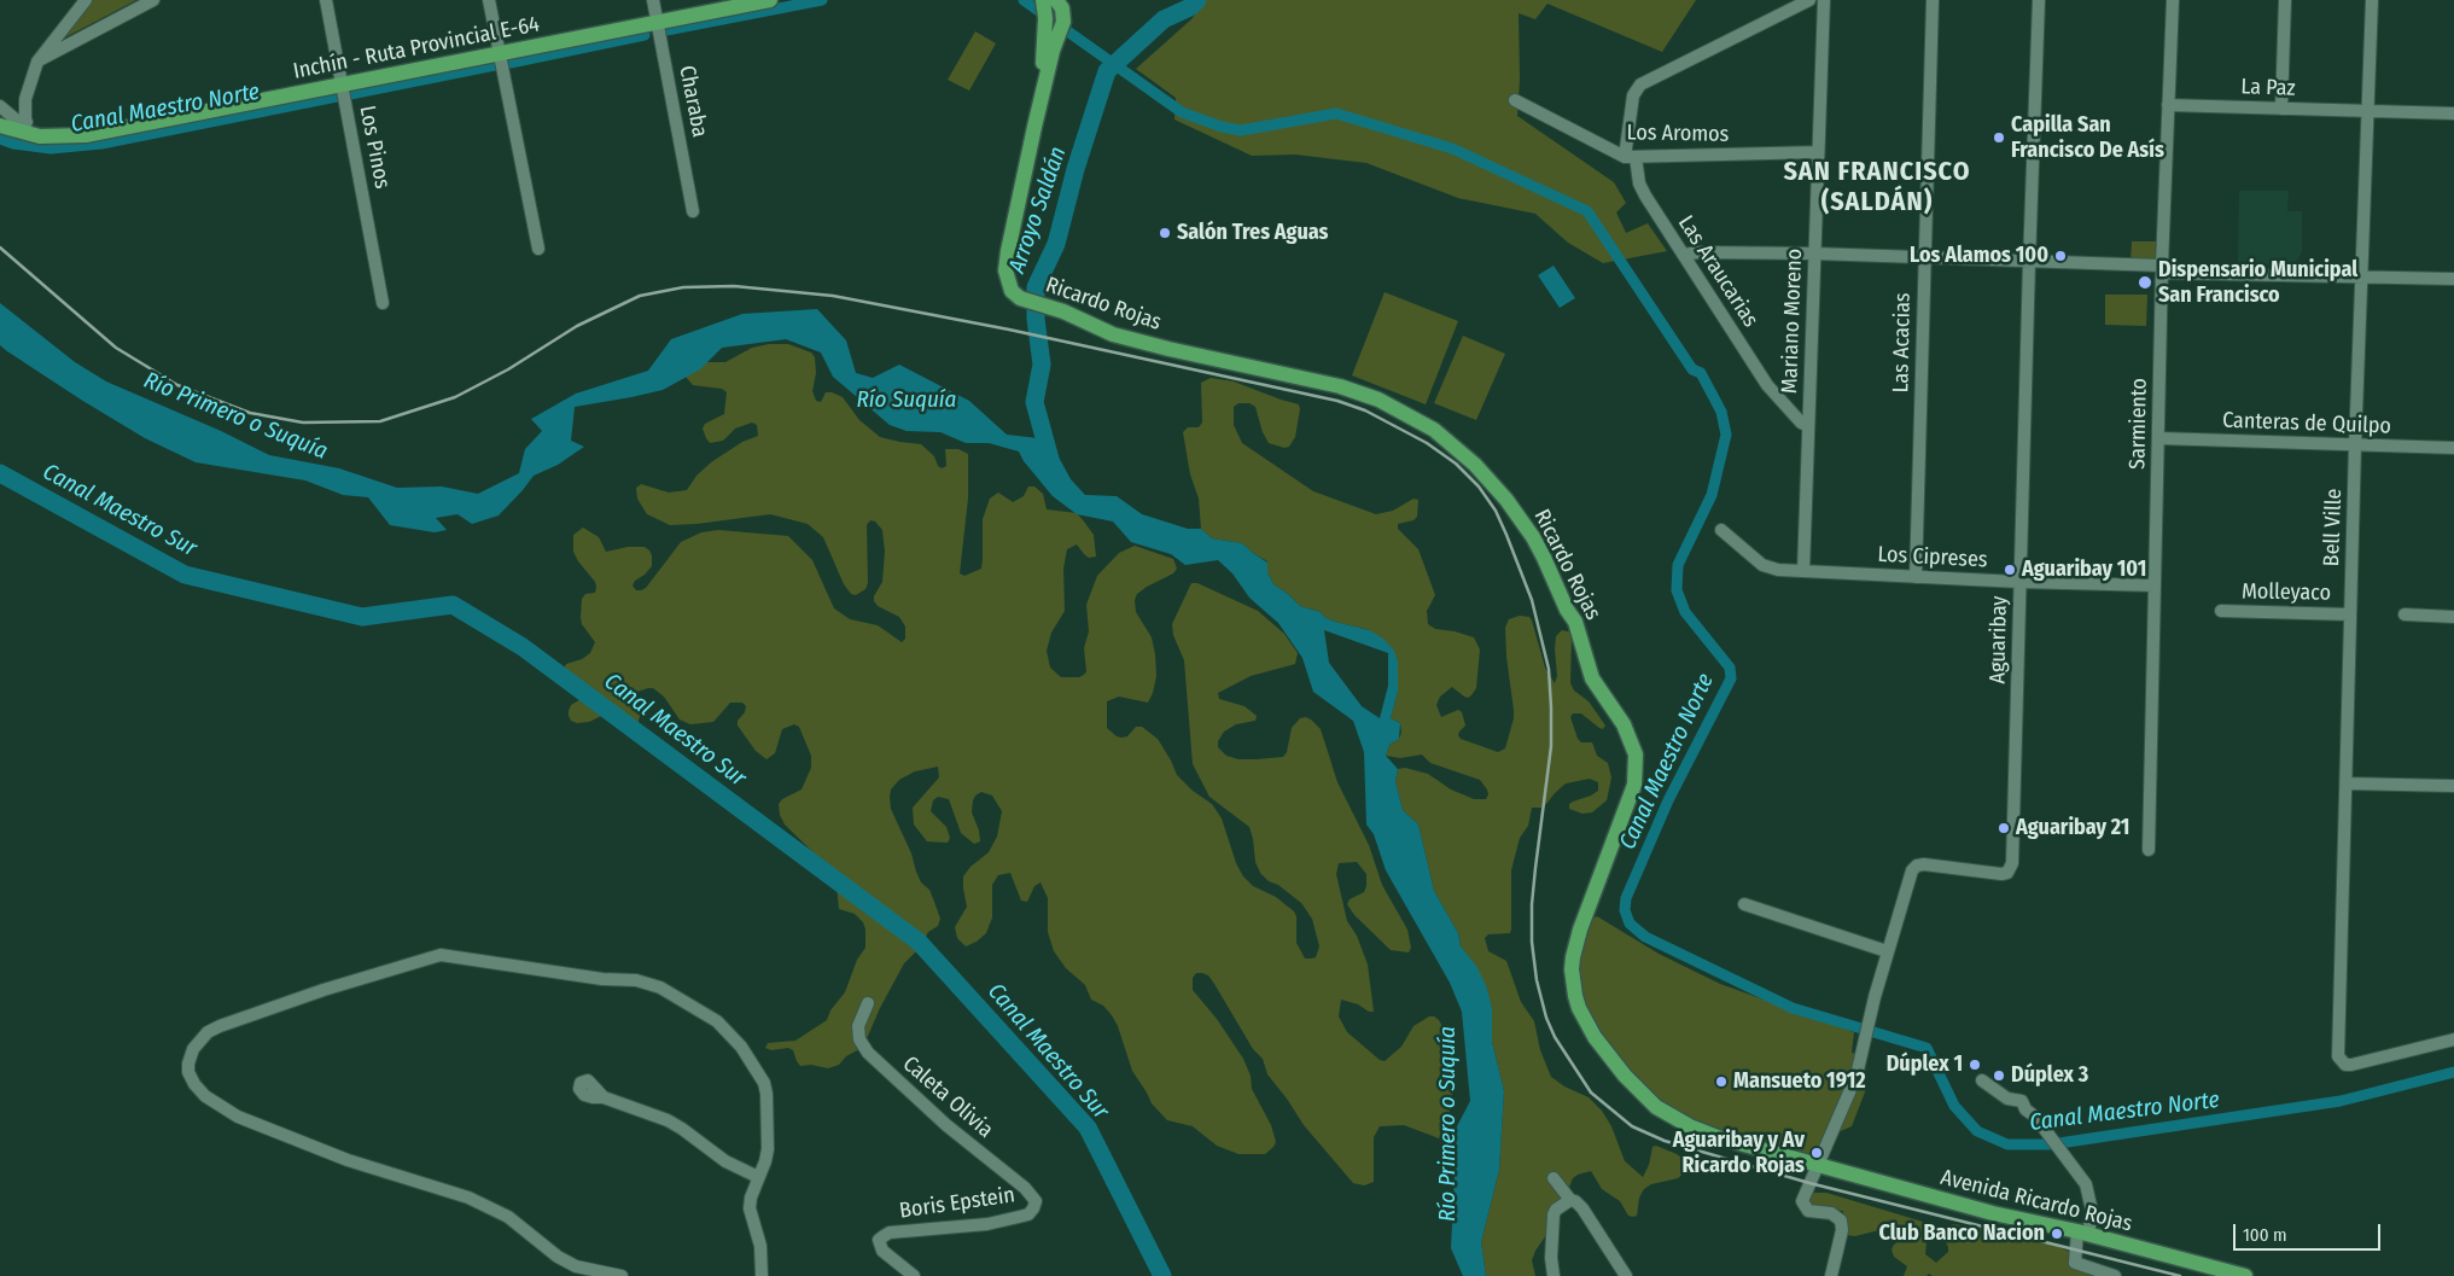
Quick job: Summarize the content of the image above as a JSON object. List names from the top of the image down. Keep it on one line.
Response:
{"streets":{"main road":["Inchín - Ruta Provincial E-64","Ricardo Rojas","Avenida Ricardo Rojas"],"street":["La Paz","Charaba","Los Aromos","Los Pinos","Las Araucarias","Mariano Moreno","Las Acacias","Sarmiento","Canteras de Quilpo","Bell Ville","Los Cipreses","Molleyaco","Aguaribay","Caleta Olivia","Boris Epstein"]},"crossings":[["Inchín - Ruta Provincial E-64","Charaba"],["Inchín - Ruta Provincial E-64","Los Pinos"],["La Paz","Sarmiento"],["La Paz","Bell Ville"],["Los Aromos","Las Araucarias"],["Los Aromos","Mariano Moreno"],["Las Araucarias","Mariano Moreno"],["Ricardo Rojas","Aguaribay"],["Ricardo Rojas","Avenida Ricardo Rojas"],["Mariano Moreno","Los Cipreses"],["Las Acacias","Los Cipreses"],["Sarmiento","Canteras de Quilpo"],["Sarmiento","Los Cipreses"],["Canteras de Quilpo","Bell Ville"],["Bell Ville","Molleyaco"],["Los Cipreses","Aguaribay"],["Aguaribay","Avenida Ricardo Rojas"],["Caleta Olivia","Boris Epstein"]],"districts":["SAN FRANCISCO (SALDÁN)"],"water":["Canal Maestro Norte","Arroyo Saldán","Río Suquía","Río Primero o Suquía","Canal Maestro Sur"],"places":["Capilla San Francisco De Asís","Salón Tres Aguas","Los Alamos 100","Dispensario Municipal San Francisco","Aguaribay 101","Aguaribay 21","Dúplex 1","Dúplex 3","Mansueto 1912","Aguaribay y Av Ricardo Rojas","Club Banco Nacion"],"scale_bar":"100 m"}
